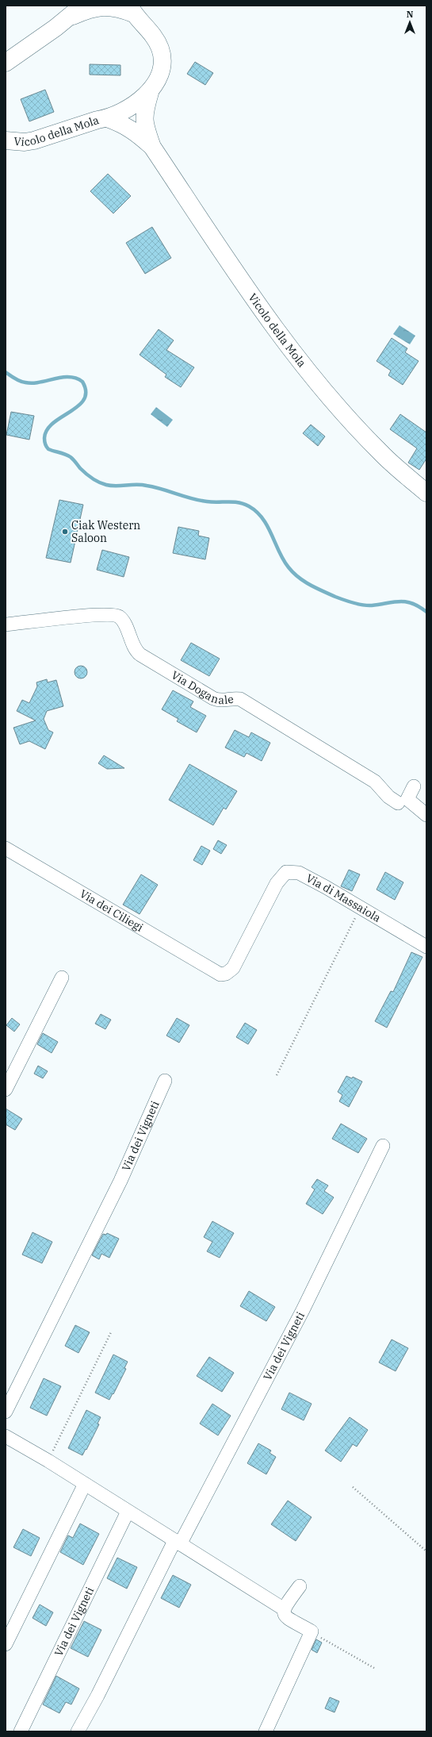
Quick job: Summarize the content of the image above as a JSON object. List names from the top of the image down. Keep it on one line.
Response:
{"streets":{"street":["Vicolo della Mola","Via Doganale","Via di Massaiola","Via dei Ciliegi","Via dei Vigneti"]},"crossings":[["Via di Massaiola","Via dei Ciliegi"]],"places":["Ciak Western Saloon"],"north":"top"}
